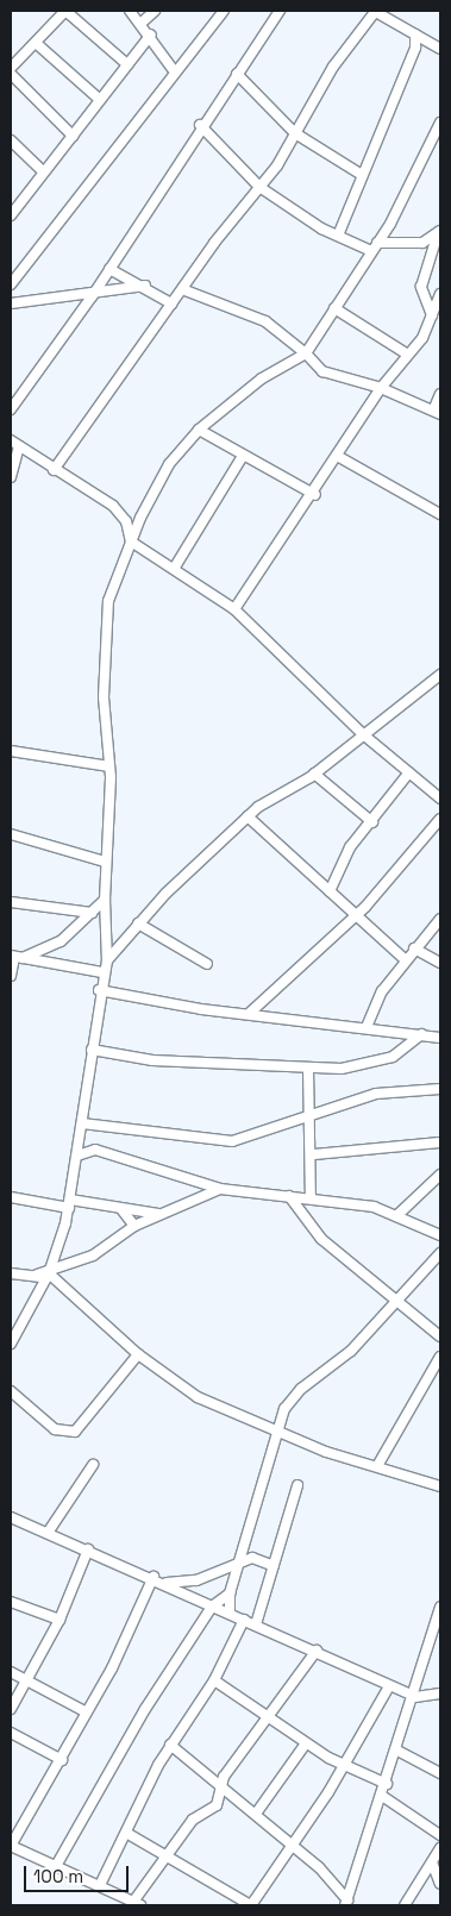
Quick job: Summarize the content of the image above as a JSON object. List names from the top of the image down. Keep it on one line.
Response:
{"scale_bar":"100 m"}
